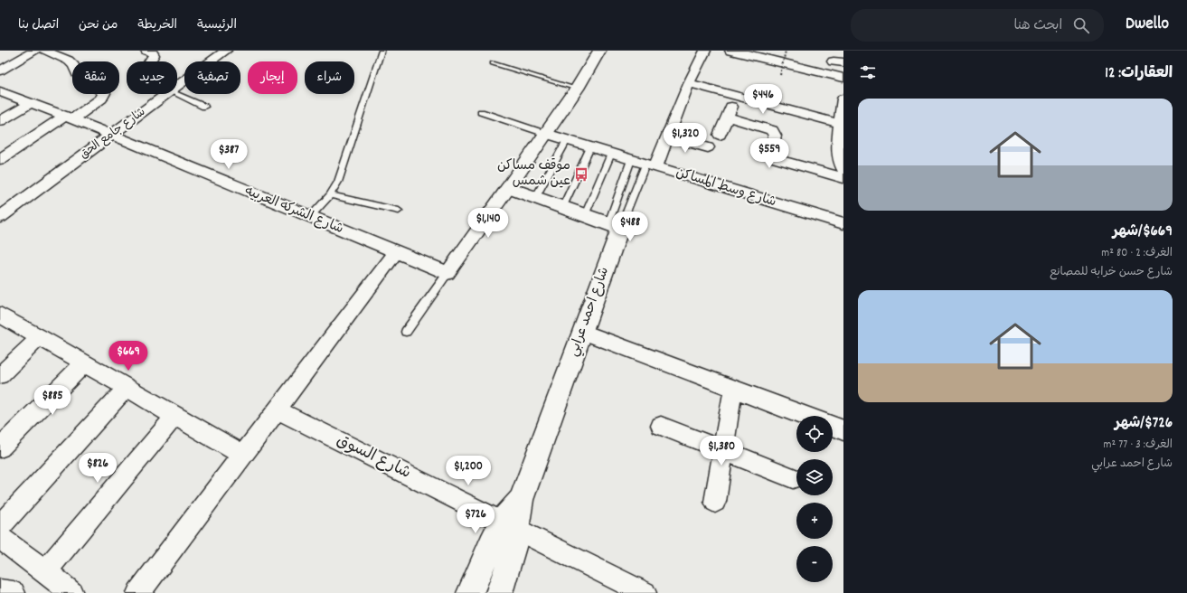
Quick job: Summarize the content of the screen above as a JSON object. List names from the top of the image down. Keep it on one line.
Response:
{"streets":{"street":["شارع جامع الحق","شارع وسط المساكن","شارع الشركه العربيه","شارع احمد عرابي","شارع السوق"]},"crossings":[["شارع جامع الحق","شارع الشركه العربيه"],["شارع احمد عرابي","شارع السوق"]],"places":{"bus stop":["موقف مساكن عين شمس"]},"page":{"header":"Dwello","search":"ابحث هنا","nav":["الرئيسية","الخريطة","من نحن","اتصل بنا"],"heading":"العقارات: 12","chip":["شراء","إيجار","تصفية","جديد","شقة"],"price":["$446","$1,320","$559","$387","$1,140","$488","$669","$885","$1,380","$826","$1,200","$726"],"list":[{"name":"$669/شهر","note":"الغرف: 2 · 80 m² · شارع حسن خرابه للمصانع"},{"name":"$726/شهر","note":"الغرف: 3 · 77 m² · شارع احمد عرابي"}],"map_buttons":["+","−"]}}
